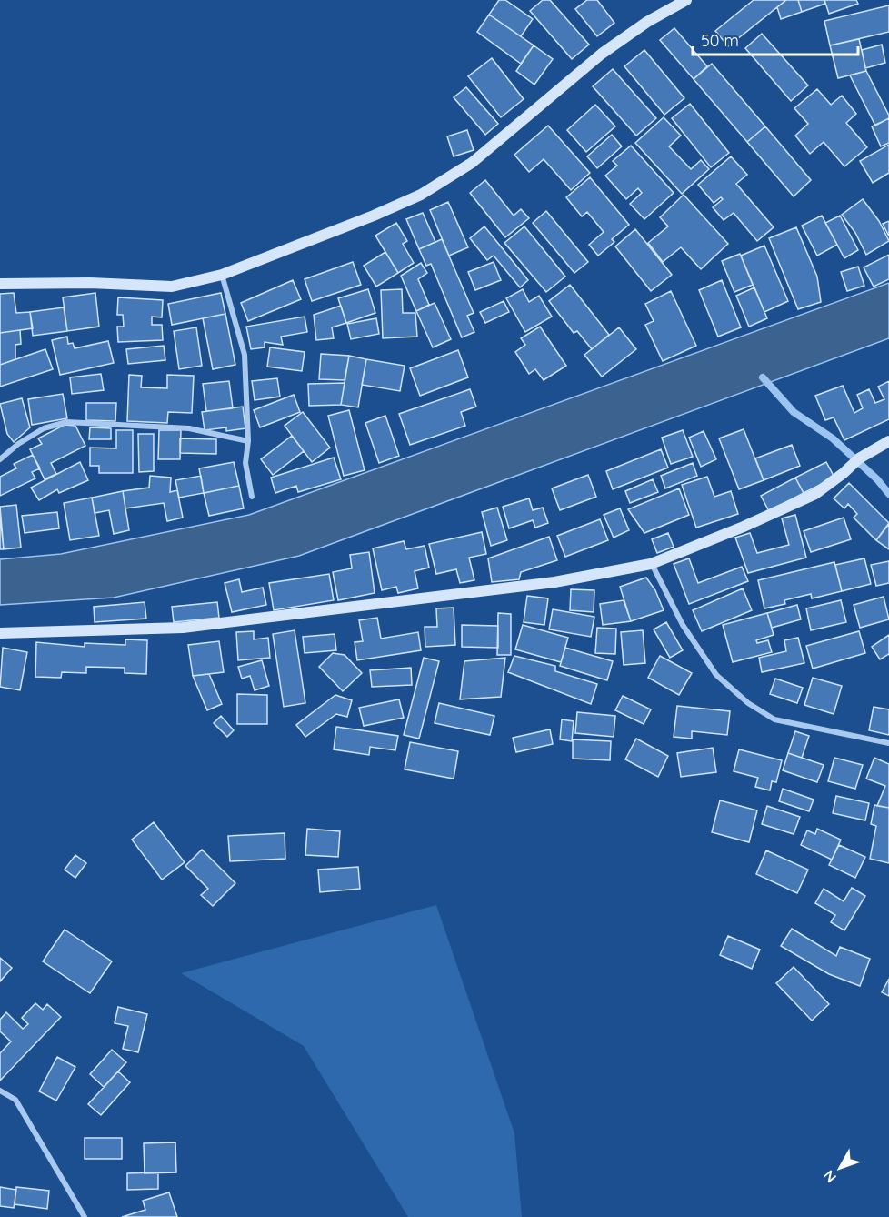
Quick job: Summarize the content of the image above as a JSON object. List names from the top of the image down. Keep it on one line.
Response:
{"scale_bar":"50 m","north":"bottom left"}
